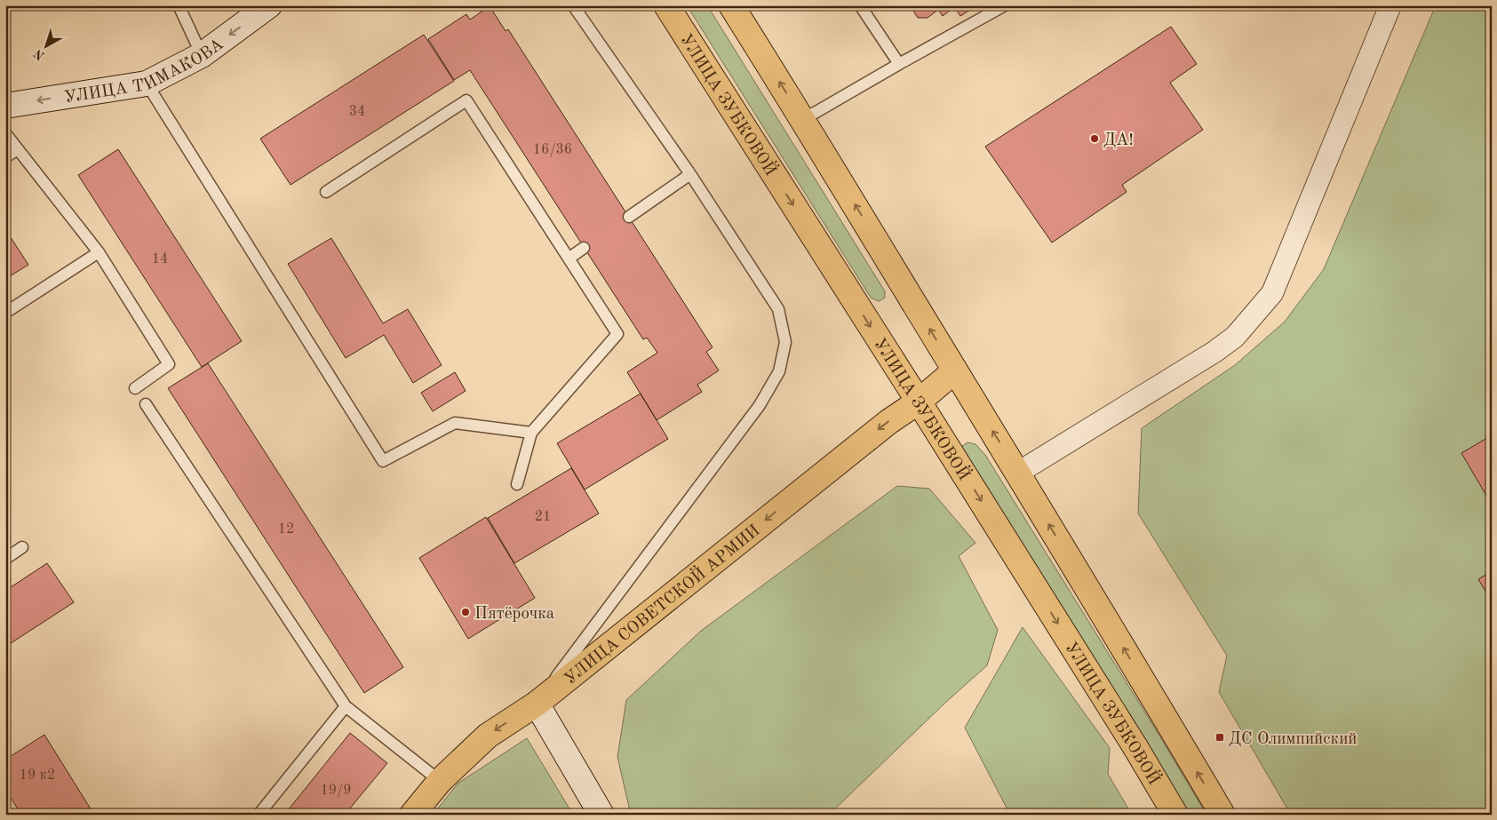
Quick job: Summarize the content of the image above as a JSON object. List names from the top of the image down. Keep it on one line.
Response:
{"streets":{"main road":["УЛИЦА ЗУБКОВОЙ","УЛИЦА СОВЕТСКОЙ АРМИИ"],"street":["УЛИЦА ТИМАКОВА"]},"crossings":[["УЛИЦА ЗУБКОВОЙ","УЛИЦА СОВЕТСКОЙ АРМИИ"]],"one_way":["УЛИЦА ТИМАКОВА","УЛИЦА СОВЕТСКОЙ АРМИИ"],"places":{"other":["ДА!","Пятёрочка"],"transit":["ДС Олимпийский"]},"house_numbers":["34","16/36","14","21","12","19 к2","19/9"],"north":"bottom left"}
